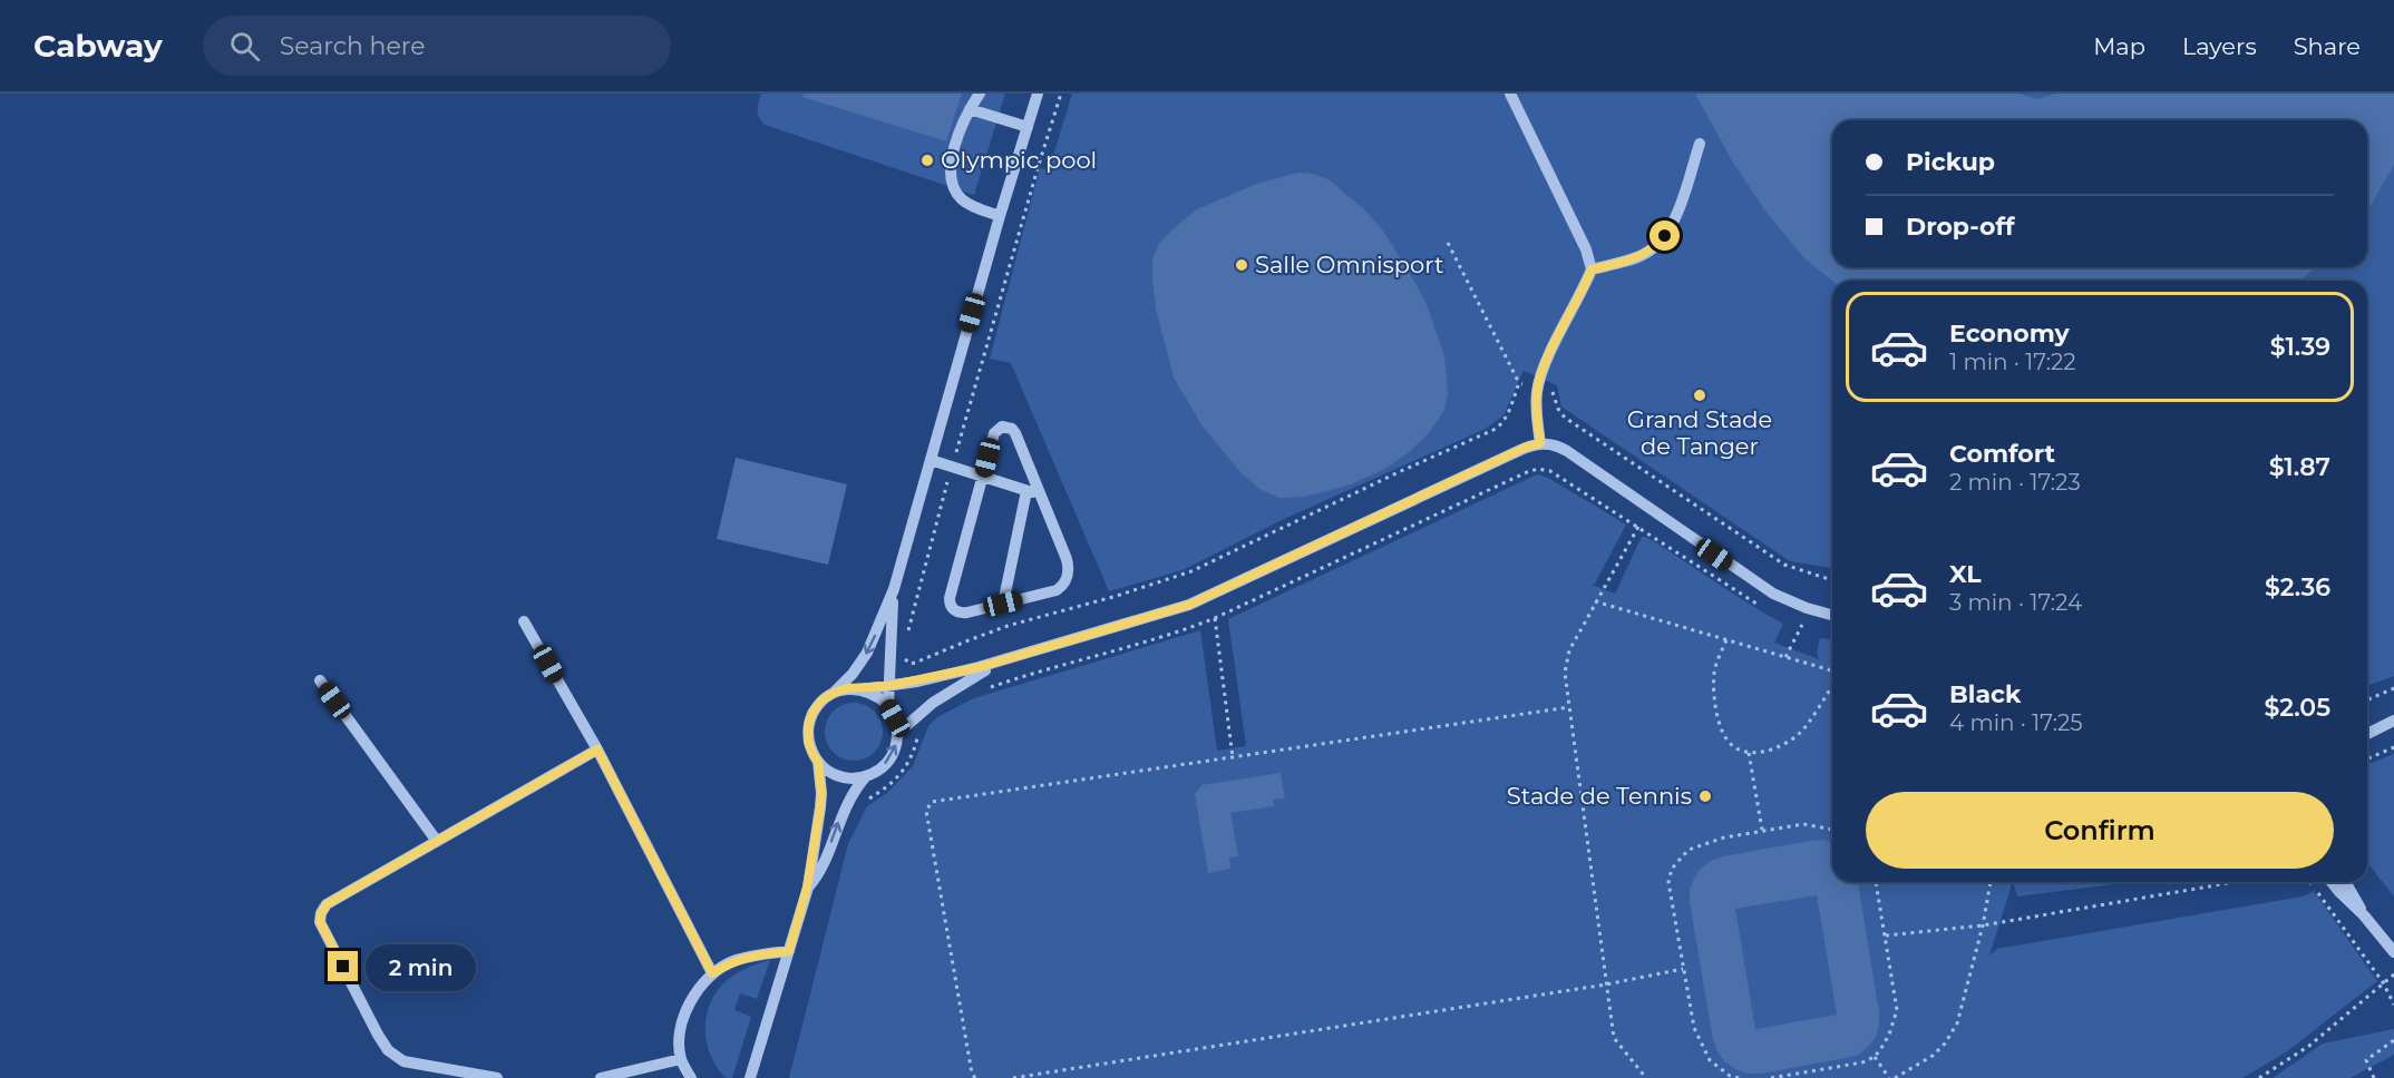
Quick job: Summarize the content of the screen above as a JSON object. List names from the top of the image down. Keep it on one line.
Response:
{"places":["Olympic pool","Salle Omnisport","Grand Stade de Tanger","Stade de Tennis"],"page":{"header":"Cabway","search":"Search here","nav":["Map","Layers","Share"],"banner":["Pickup","Drop-off"],"list":[{"name":"Economy","note":"1 min · 17:22","value":"$1.39"},{"name":"Comfort","note":"2 min · 17:23","value":"$1.87"},{"name":"XL","note":"3 min · 17:24","value":"$2.36"},{"name":"Black","note":"4 min · 17:25","value":"$2.05"}],"buttons":"Confirm","bubble":"2 min"}}
